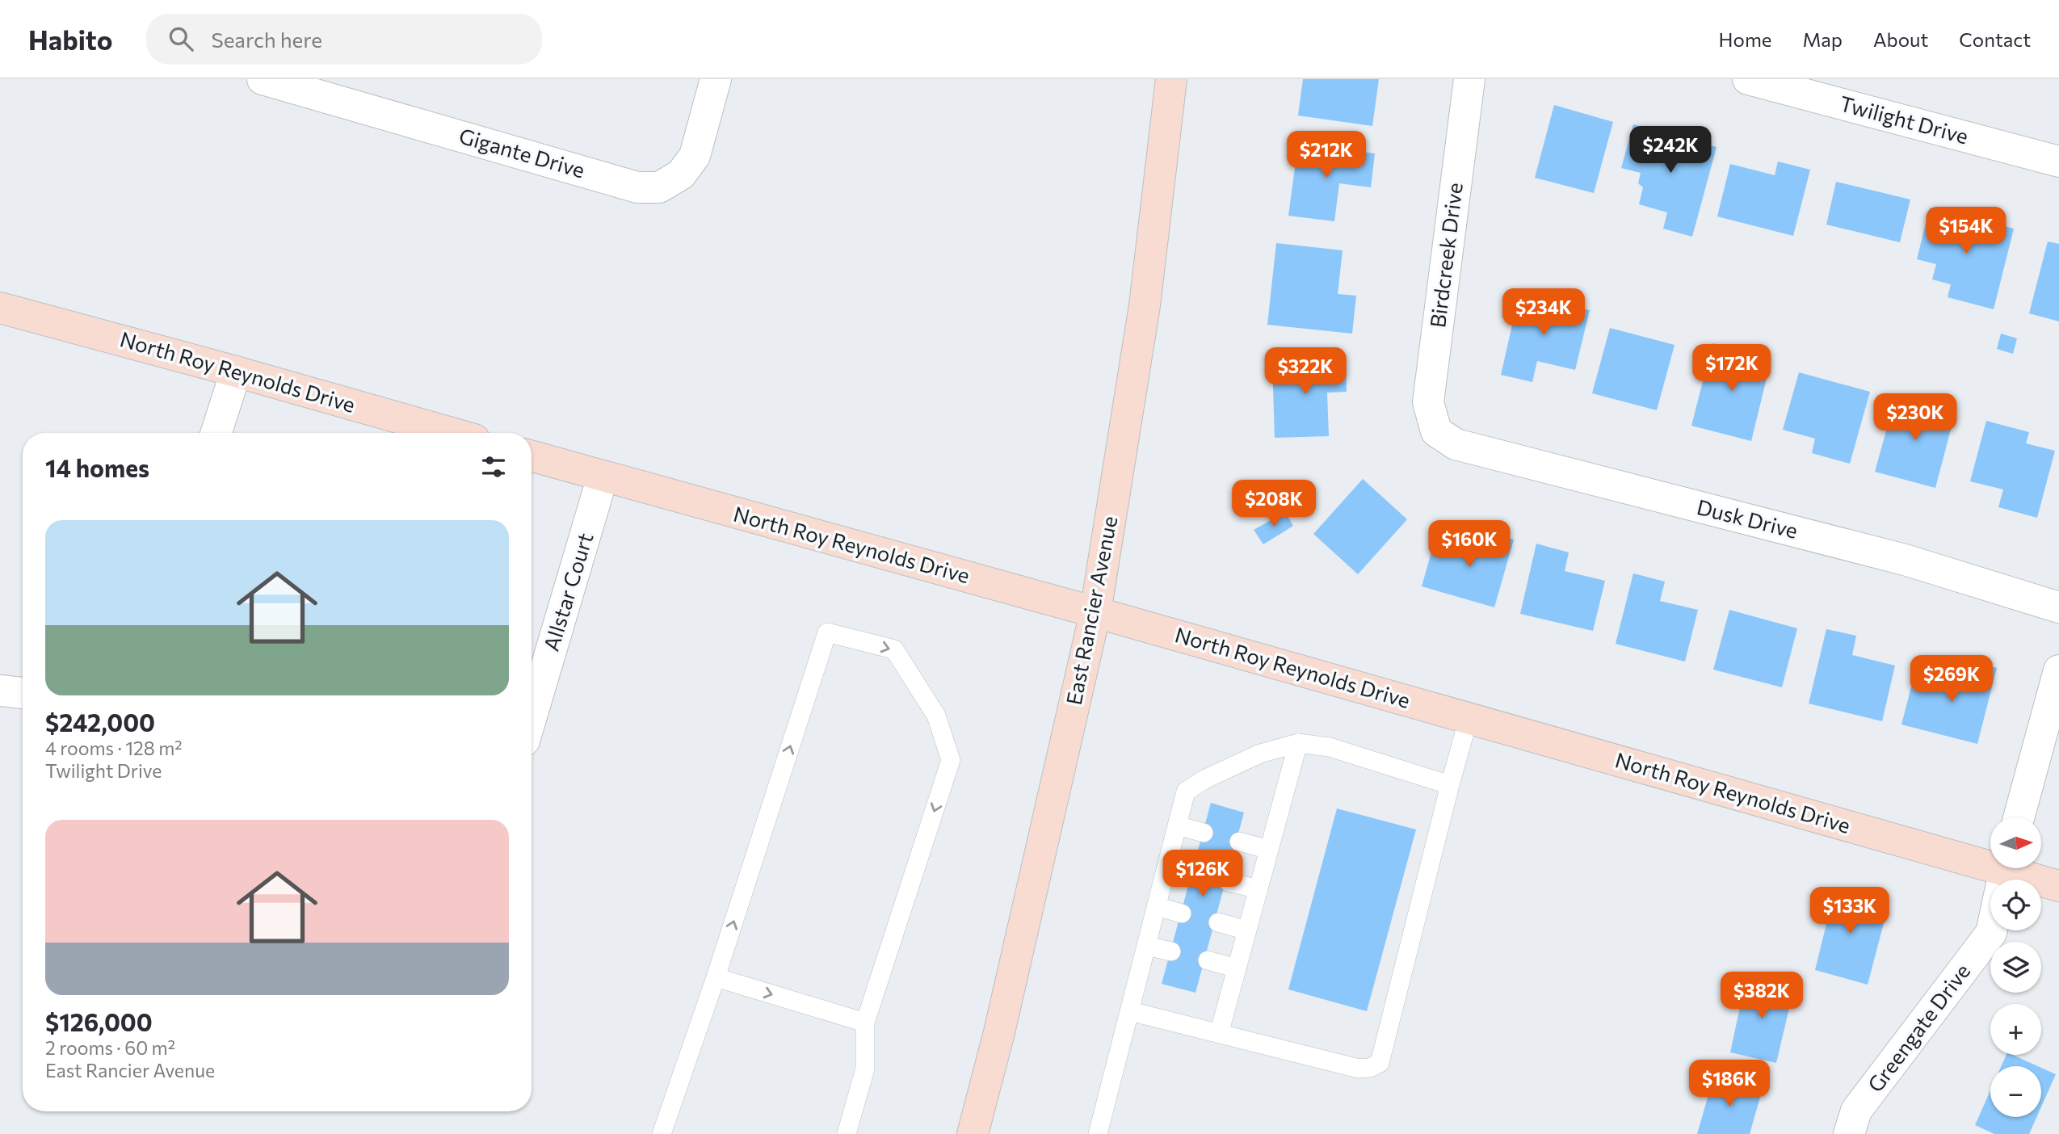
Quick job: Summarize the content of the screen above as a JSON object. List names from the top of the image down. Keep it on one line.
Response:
{"streets":{"street":["Twilight Drive","Gigante Drive","Birdcreek Drive","North Roy Reynolds Drive","Dusk Drive","Allstar Court","East Rancier Avenue","Greengate Drive"]},"crossings":[["Birdcreek Drive","Dusk Drive"],["North Roy Reynolds Drive","Allstar Court"],["North Roy Reynolds Drive","East Rancier Avenue"]],"north":"right","page":{"header":"Habito","search":"Search here","nav":["Home","Map","About","Contact"],"price":["$242K","$212K","$154K","$234K","$172K","$322K","$230K","$208K","$160K","$269K","$126K","$133K","$382K","$186K"],"heading":"14 homes","list":[{"name":"$242,000","note":"4 rooms · 128 m² · Twilight Drive"},{"name":"$126,000","note":"2 rooms · 60 m² · East Rancier Avenue"}],"map_buttons":["+","−"]}}
